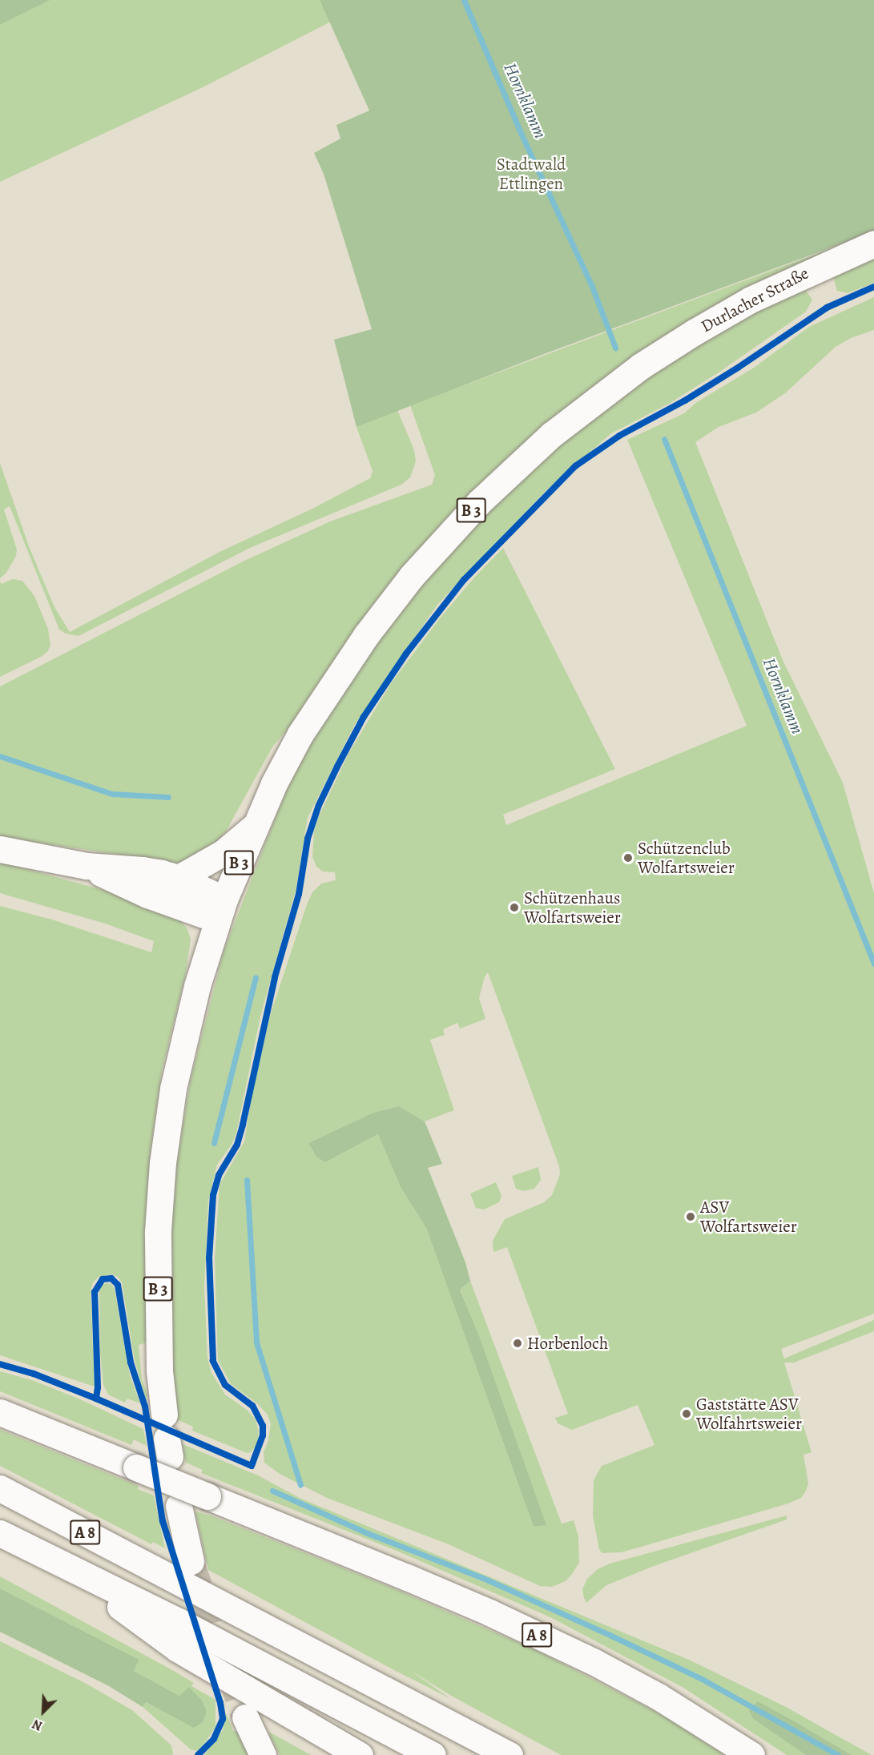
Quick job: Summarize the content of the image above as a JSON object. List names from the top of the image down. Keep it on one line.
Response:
{"streets":{"main road":["Durlacher Straße","B 3","A 8"]},"crossings":[["Durlacher Straße","B 3"]],"water":["Hornklamm"],"parks":["Stadtwald Ettlingen"],"places":["Schützenclub Wolfartsweier","Schützenhaus Wolfartsweier","ASV Wolfartsweier","Horbenloch","Gaststätte ASV Wolfahrtsweier"],"north":"bottom left"}
